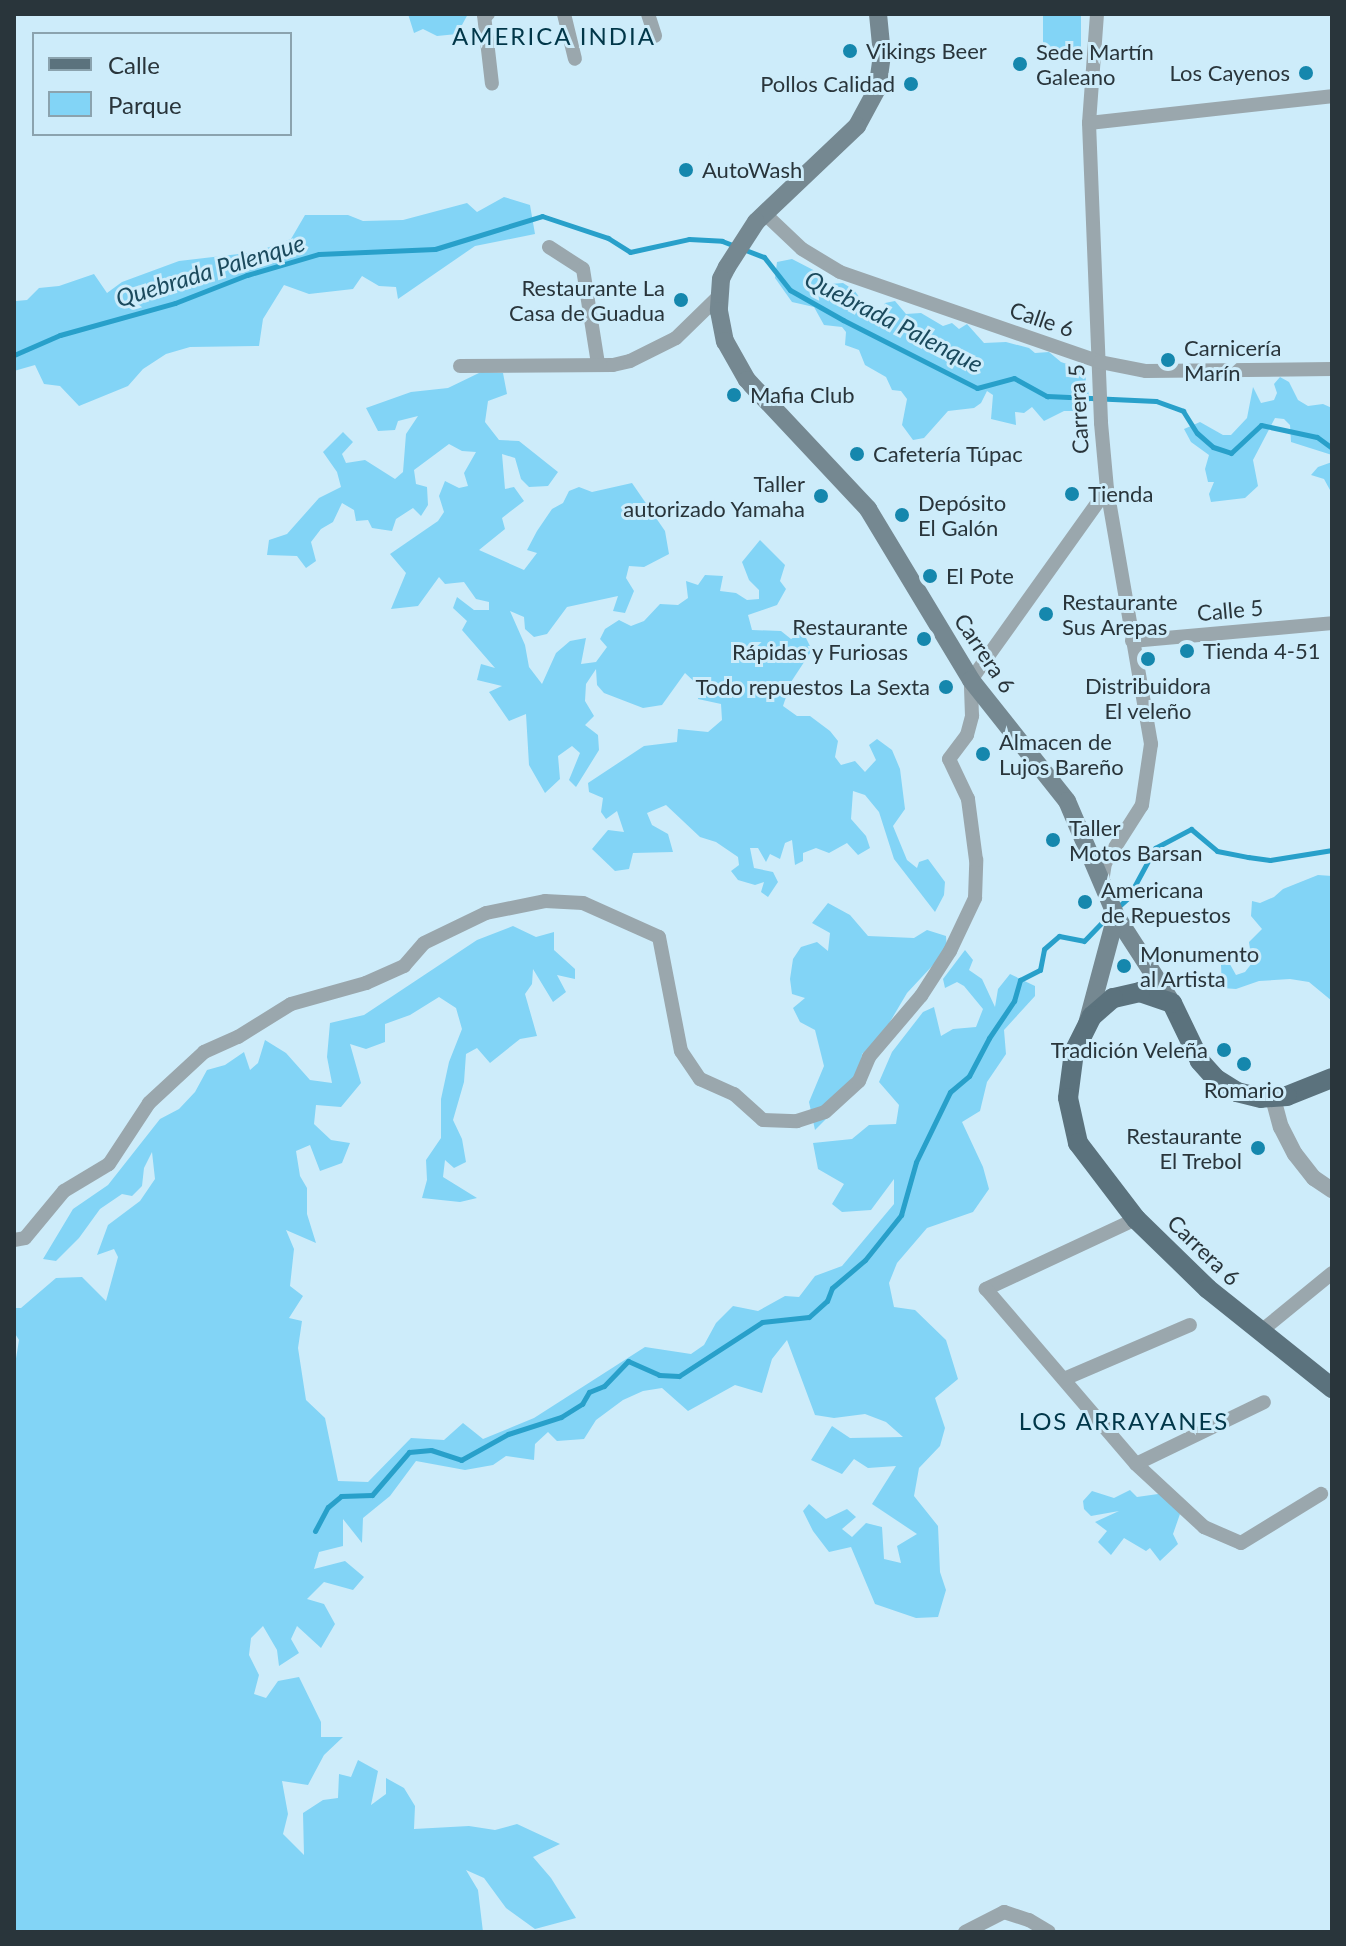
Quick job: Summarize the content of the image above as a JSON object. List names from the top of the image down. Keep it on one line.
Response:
{"streets":{"main road":["Carrera 6"],"street":["Calle 6","Carrera 5","Calle 5"]},"crossings":[["Calle 6","Carrera 5"],["Calle 6","Carrera 6"],["Carrera 5","Calle 5"],["Carrera 5","Carrera 6"]],"districts":["AMERICA INDIA","LOS ARRAYANES"],"water":["Quebrada Palenque"],"places":["Vikings Beer","Sede Martín Galeano","Los Cayenos","Pollos Calidad","AutoWash","Restaurante La Casa de Guadua","Carnicería Marín","Mafia Club","Cafetería Túpac","Tienda","Taller autorizado Yamaha","Depósito El Galón","El Pote","Restaurante Sus Arepas","Restaurante Rápidas y Furiosas","Tienda 4-51","Distribuidora El veleño","Todo repuestos La Sexta","Almacen de Lujos Bareño","Taller Motos Barsan","Americana de Repuestos","Monumento al Artista","Tradición Veleña","Romario","Restaurante El Trebol"],"legend":["Calle","Parque"]}
